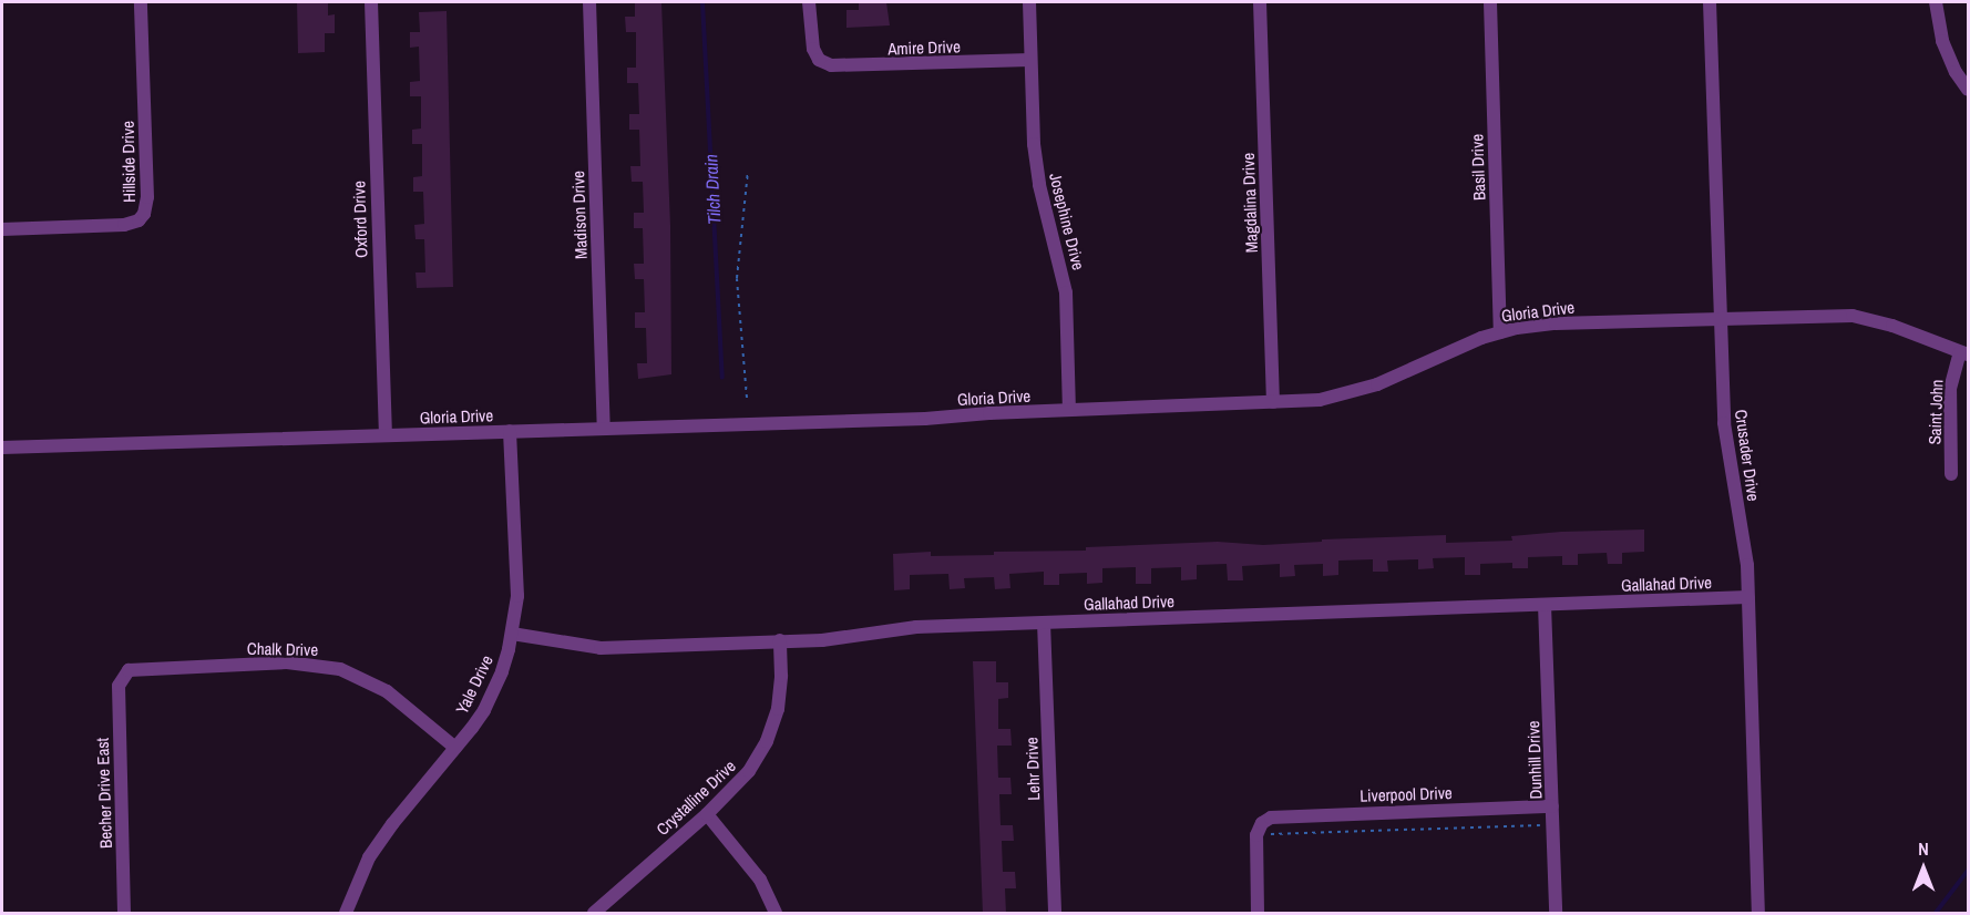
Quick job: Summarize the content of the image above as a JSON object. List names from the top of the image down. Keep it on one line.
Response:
{"streets":{"street":["Amire Drive","Hillside Drive","Basil Drive","Magdalina Drive","Madison Drive","Oxford Drive","Josephine Drive","Gloria Drive","Saint John","Crusader Drive","Gallahad Drive","Chalk Drive","Yale Drive","Dunhill Drive","Lehr Drive","Becher Drive East","Liverpool Drive","Crystalline Drive"]},"crossings":[["Amire Drive","Josephine Drive"],["Basil Drive","Gloria Drive"],["Magdalina Drive","Gloria Drive"],["Madison Drive","Gloria Drive"],["Oxford Drive","Gloria Drive"],["Josephine Drive","Gloria Drive"],["Gloria Drive","Saint John"],["Gloria Drive","Crusader Drive"],["Gloria Drive","Yale Drive"],["Crusader Drive","Gallahad Drive"],["Gallahad Drive","Yale Drive"],["Gallahad Drive","Dunhill Drive"],["Gallahad Drive","Lehr Drive"],["Gallahad Drive","Crystalline Drive"],["Chalk Drive","Yale Drive"],["Chalk Drive","Becher Drive East"],["Dunhill Drive","Liverpool Drive"]],"water":["Tilch Drain"],"north":"top"}
